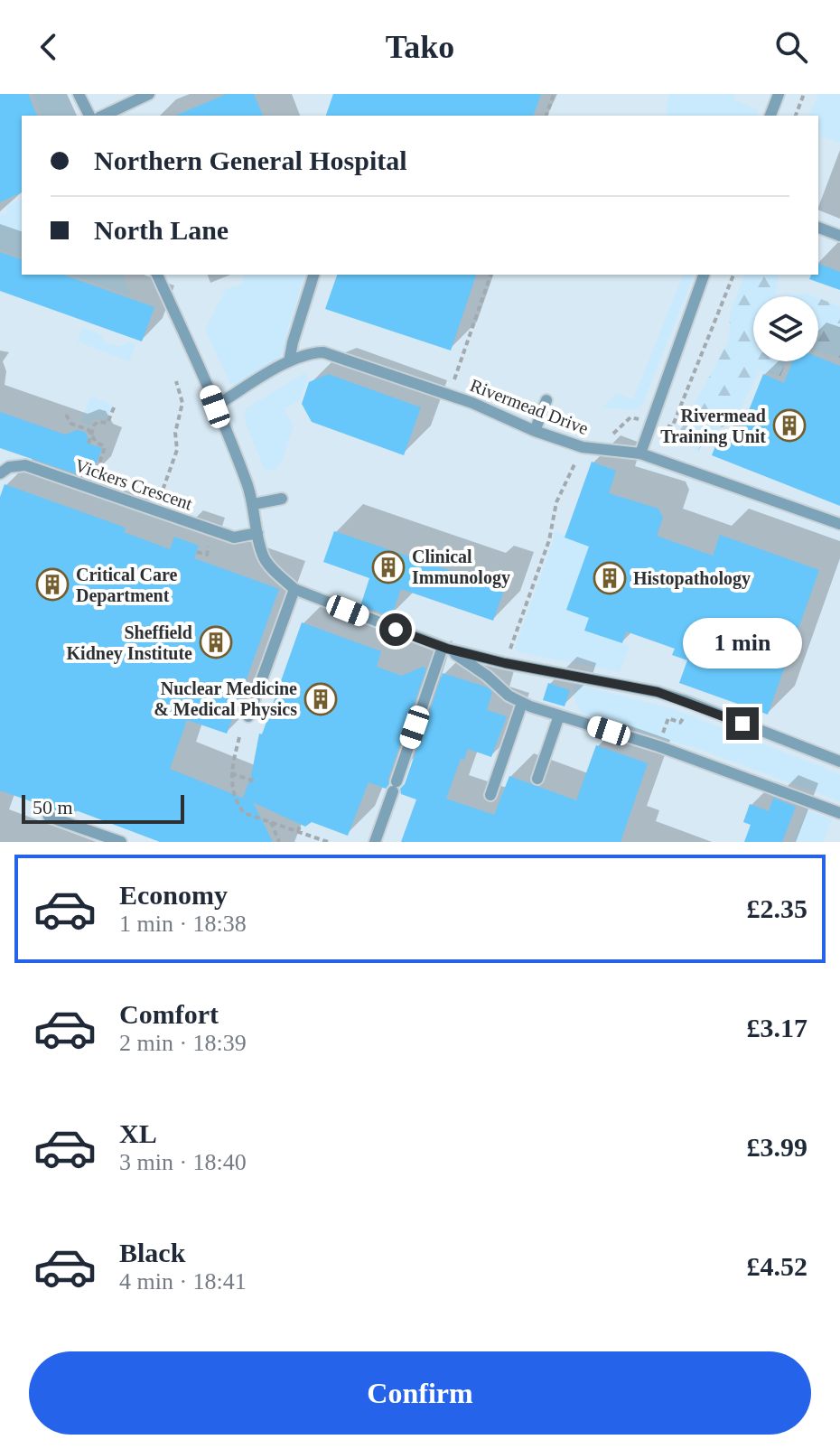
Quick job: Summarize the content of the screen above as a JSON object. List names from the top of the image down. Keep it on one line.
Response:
{"streets":{"lane":["Rivermead Drive","Vickers Crescent"]},"places":{"building":["Rivermead Training Unit","Clinical Immunology","Histopathology","Critical Care Department","Sheffield Kidney Institute","Nuclear Medicine & Medical Physics"]},"scale_bar":"50 m","page":{"header":"Tako","banner":["Northern General Hospital","North Lane"],"bubble":"1 min","scale":"50 m","list":[{"name":"Economy","note":"1 min · 18:38","value":"£2.35"},{"name":"Comfort","note":"2 min · 18:39","value":"£3.17"},{"name":"XL","note":"3 min · 18:40","value":"£3.99"},{"name":"Black","note":"4 min · 18:41","value":"£4.52"}],"buttons":"Confirm"}}
